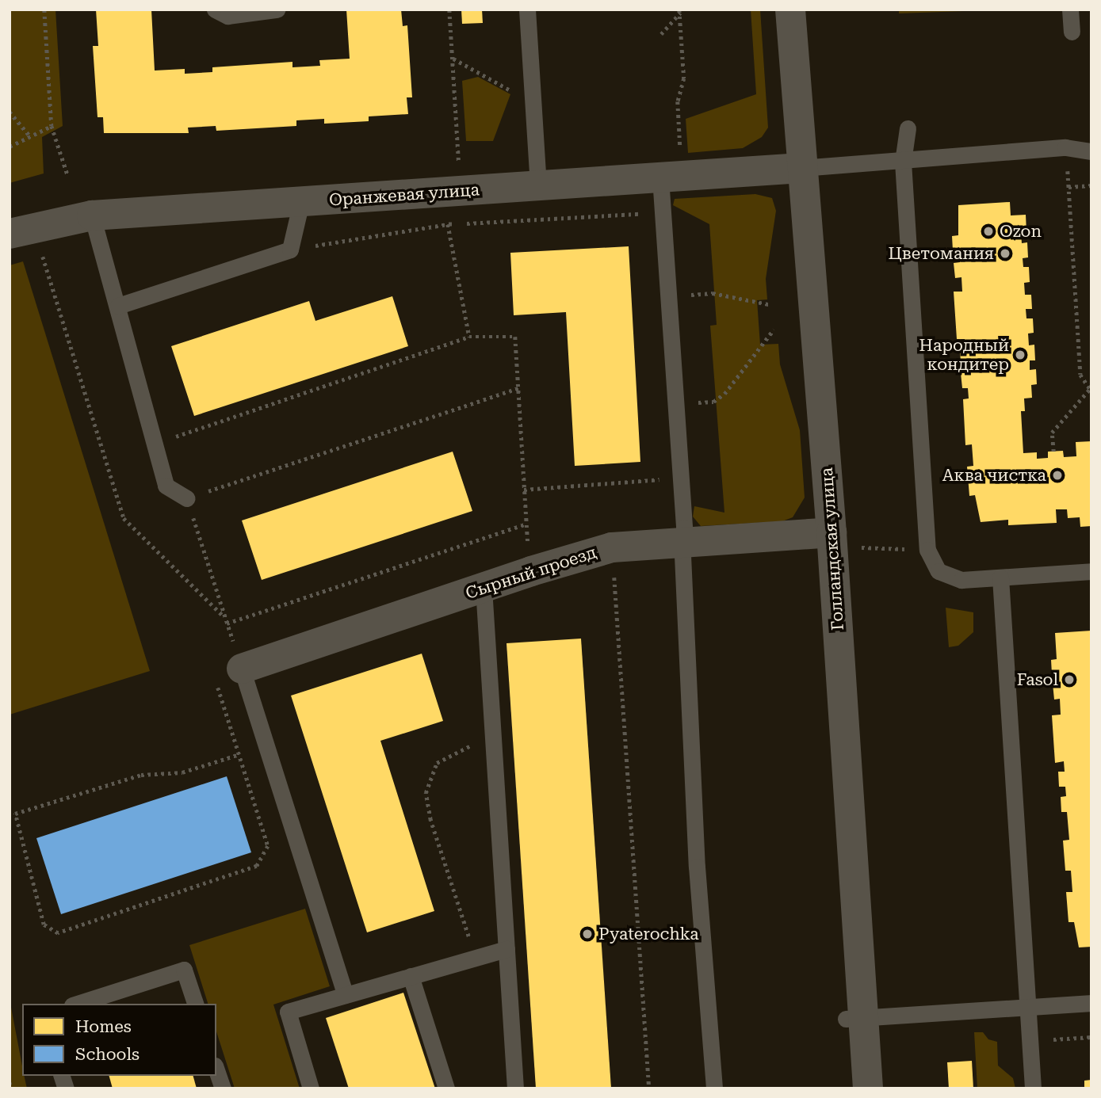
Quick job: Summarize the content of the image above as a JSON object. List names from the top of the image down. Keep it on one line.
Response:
{"streets":{"street":["Оранжевая улица","Голландская улица","Сырный проезд"]},"crossings":[["Оранжевая улица","Голландская улица"],["Голландская улица","Сырный проезд"]],"places":["Ozon","Цветомания","Народный кондитер","Аква чистка","Fasol","Pyaterochka"],"legend":["Homes","Schools"]}
